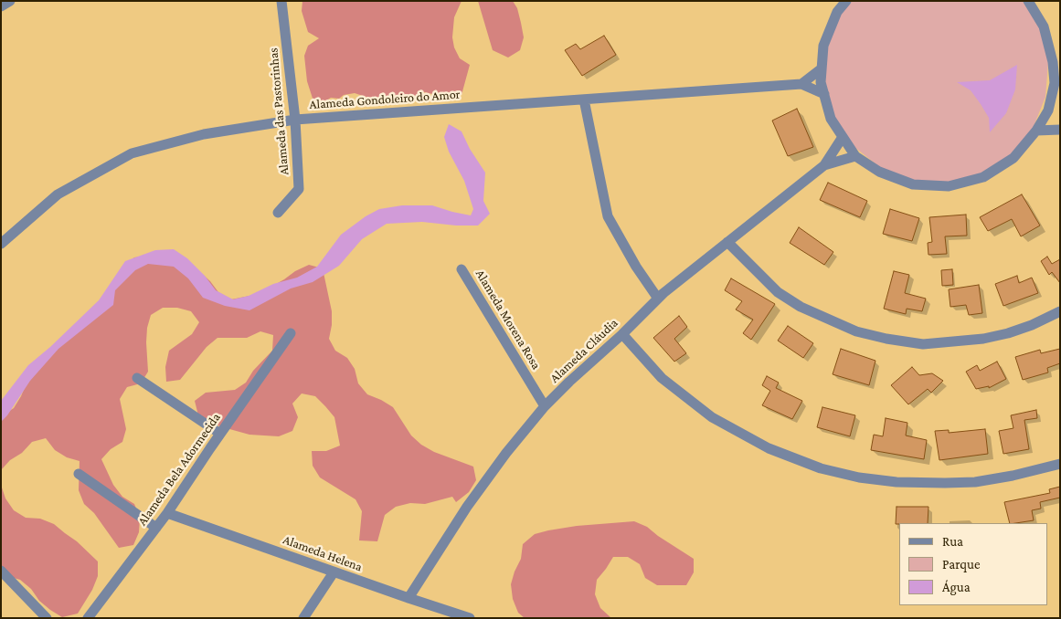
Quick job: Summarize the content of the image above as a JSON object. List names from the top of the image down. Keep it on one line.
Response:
{"streets":{"street":["Alameda Gondoleiro do Amor","Alameda das Pastorinhas","Alameda Morena Rosa","Alameda Cláudia","Alameda Bela Adormecida","Alameda Helena"]},"crossings":[["Alameda Gondoleiro do Amor","Alameda das Pastorinhas"],["Alameda Morena Rosa","Alameda Cláudia"],["Alameda Cláudia","Alameda Helena"],["Alameda Bela Adormecida","Alameda Helena"]],"legend":["Rua","Parque","Água"]}
